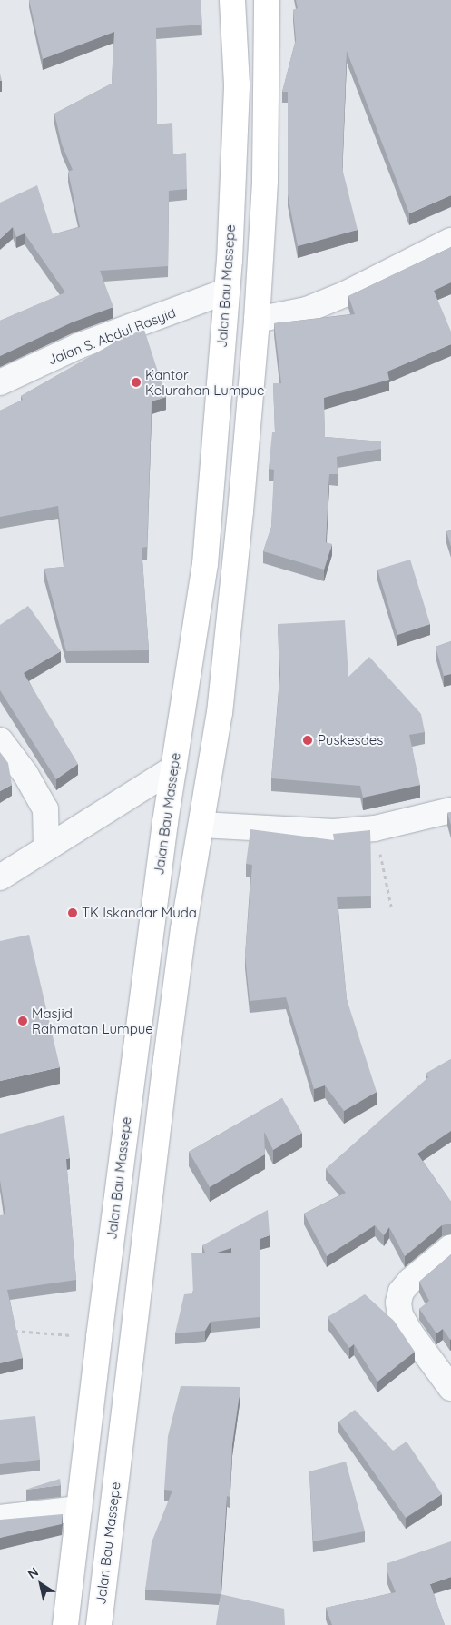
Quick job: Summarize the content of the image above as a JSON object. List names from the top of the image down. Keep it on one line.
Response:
{"streets":{"highway":["Jalan Bau Massepe"],"street":["Jalan S. Abdul Rasyid"]},"crossings":[["Jalan Bau Massepe","Jalan S. Abdul Rasyid"]],"places":["Kantor Kelurahan Lumpue","Puskesdes","TK Iskandar Muda","Masjid Rahmatan Lumpue"],"north":"top left"}
